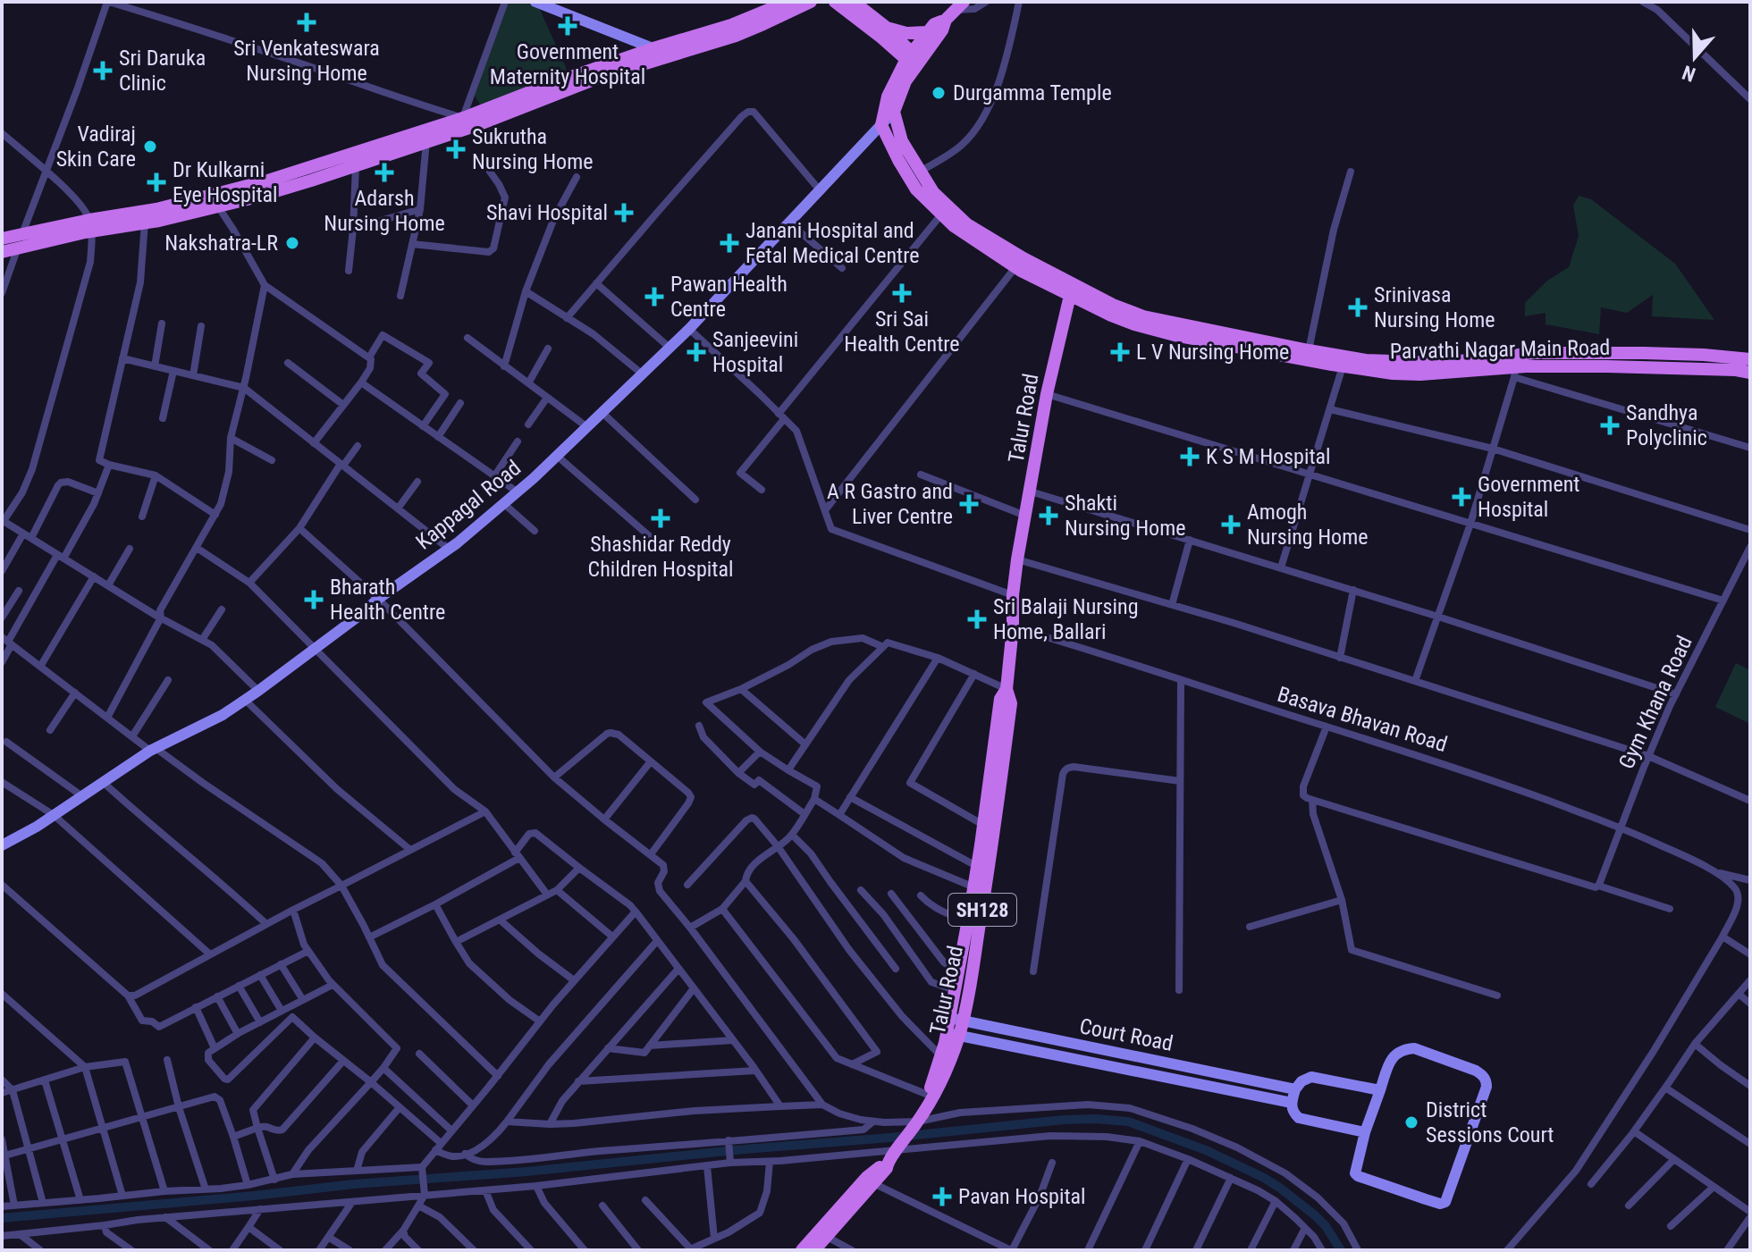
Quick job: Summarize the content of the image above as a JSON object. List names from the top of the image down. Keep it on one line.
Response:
{"streets":{"main road":["Parvathi Nagar Main Road","Talur Road","SH128"],"street":["Kappagal Road","Gym Khana Road","Basava Bhavan Road","Court Road"]},"crossings":[["Parvathi Nagar Main Road","Talur Road"],["Parvathi Nagar Main Road","Kappagal Road"],["Talur Road","Basava Bhavan Road"],["Talur Road","Court Road"],["Gym Khana Road","Basava Bhavan Road"]],"places":{"health":["Sri Venkateswara Nursing Home","Government Maternity Hospital","Sri Daruka Clinic","Sukrutha Nursing Home","Adarsh Nursing Home","Dr Kulkarni Eye Hospital","Shavi Hospital","Janani Hospital and Fetal Medical Centre","Sri Sai Health Centre","Pawan Health Centre","Srinivasa Nursing Home","Sanjeevini Hospital","L V Nursing Home","Sandhya Polyclinic","K S M Hospital","Government Hospital","A R Gastro and Liver Centre","Shakti Nursing Home","Shashidar Reddy Children Hospital","Amogh Nursing Home","Bharath Health Centre","Sri Balaji Nursing Home, Ballari","Pavan Hospital"],"other":["Durgamma Temple","Vadiraj Skin Care","Nakshatra-LR","District Sessions Court"]},"north":"bottom"}
